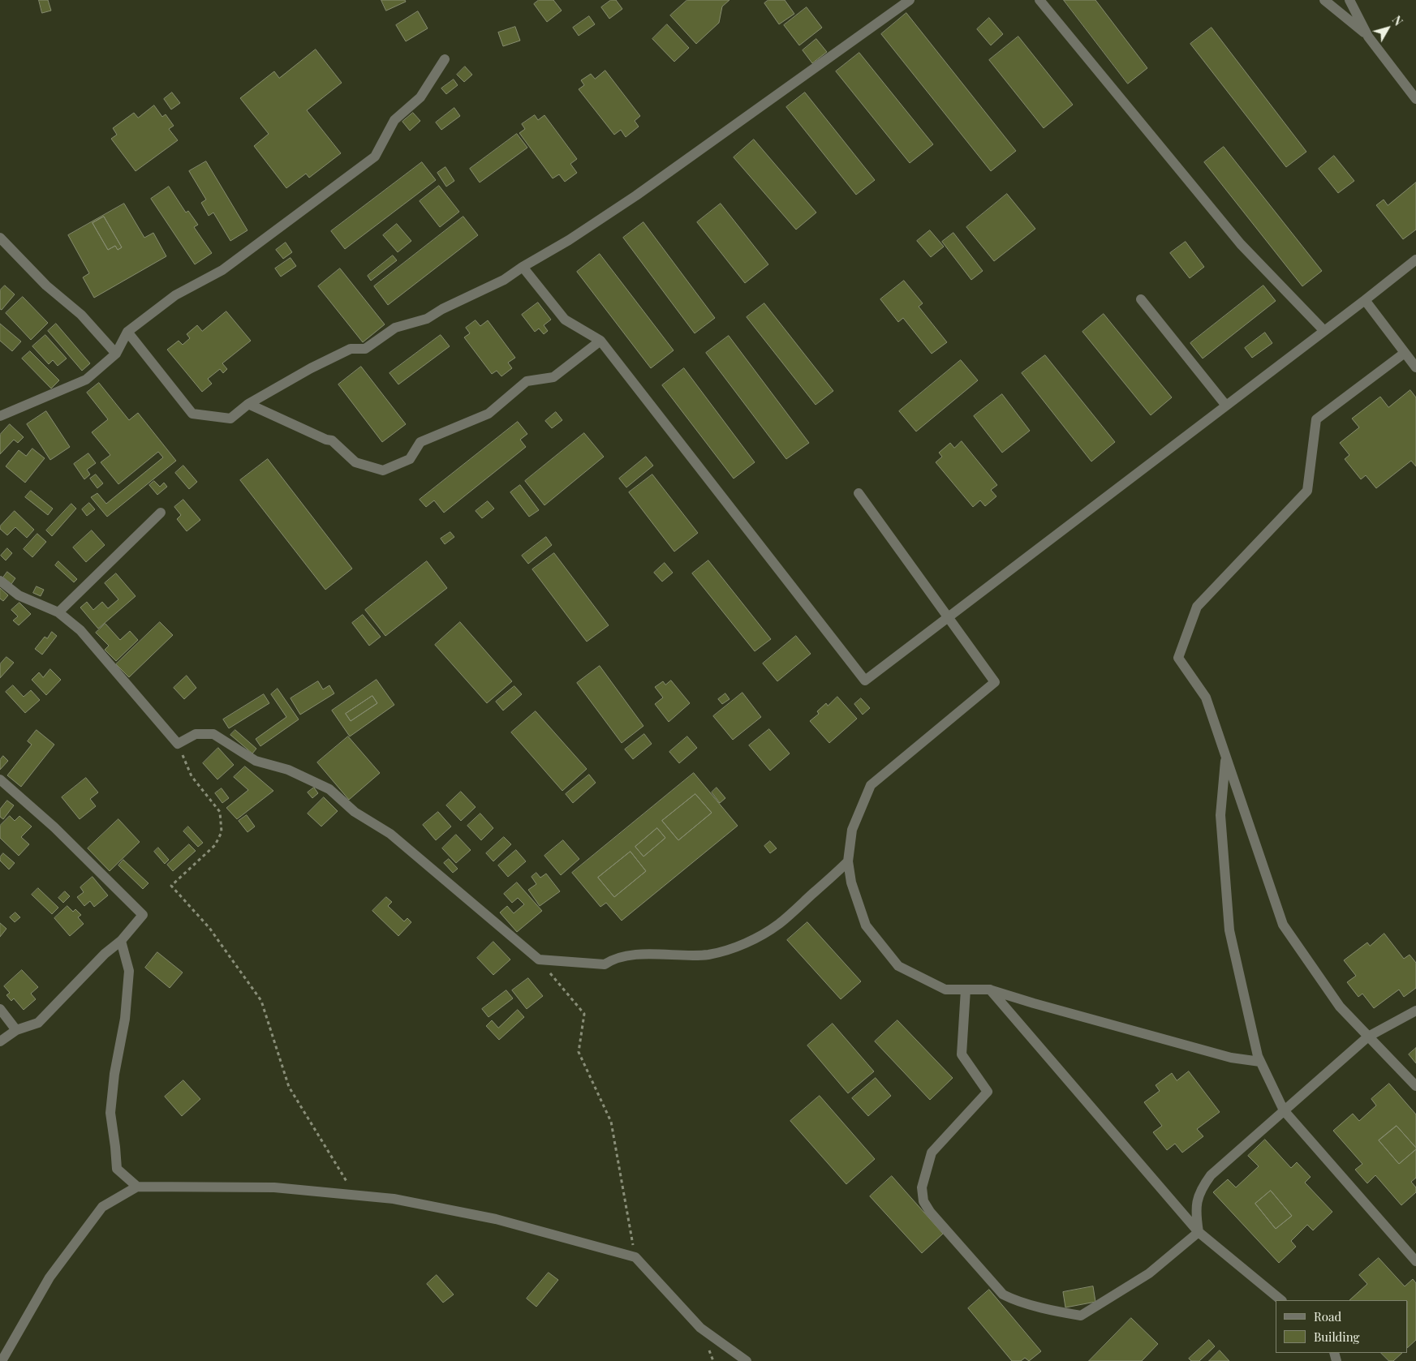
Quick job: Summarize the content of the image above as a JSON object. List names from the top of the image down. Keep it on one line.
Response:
{"legend":["Road","Building"],"north":"top right"}
